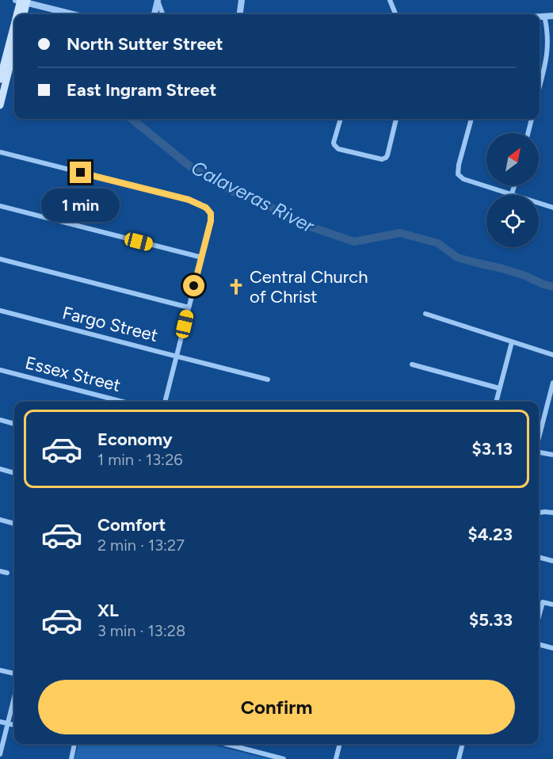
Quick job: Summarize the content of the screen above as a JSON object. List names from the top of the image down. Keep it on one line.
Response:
{"streets":{"street":["Fargo Street","Essex Street"]},"water":["Calaveras River"],"places":{"church":["Central Church of Christ"]},"north":"top right","page":{"banner":["North Sutter Street","East Ingram Street"],"bubble":"1 min","list":[{"name":"Economy","note":"1 min · 13:26","value":"$3.13"},{"name":"Comfort","note":"2 min · 13:27","value":"$4.23"},{"name":"XL","note":"3 min · 13:28","value":"$5.33"}],"buttons":"Confirm"}}
